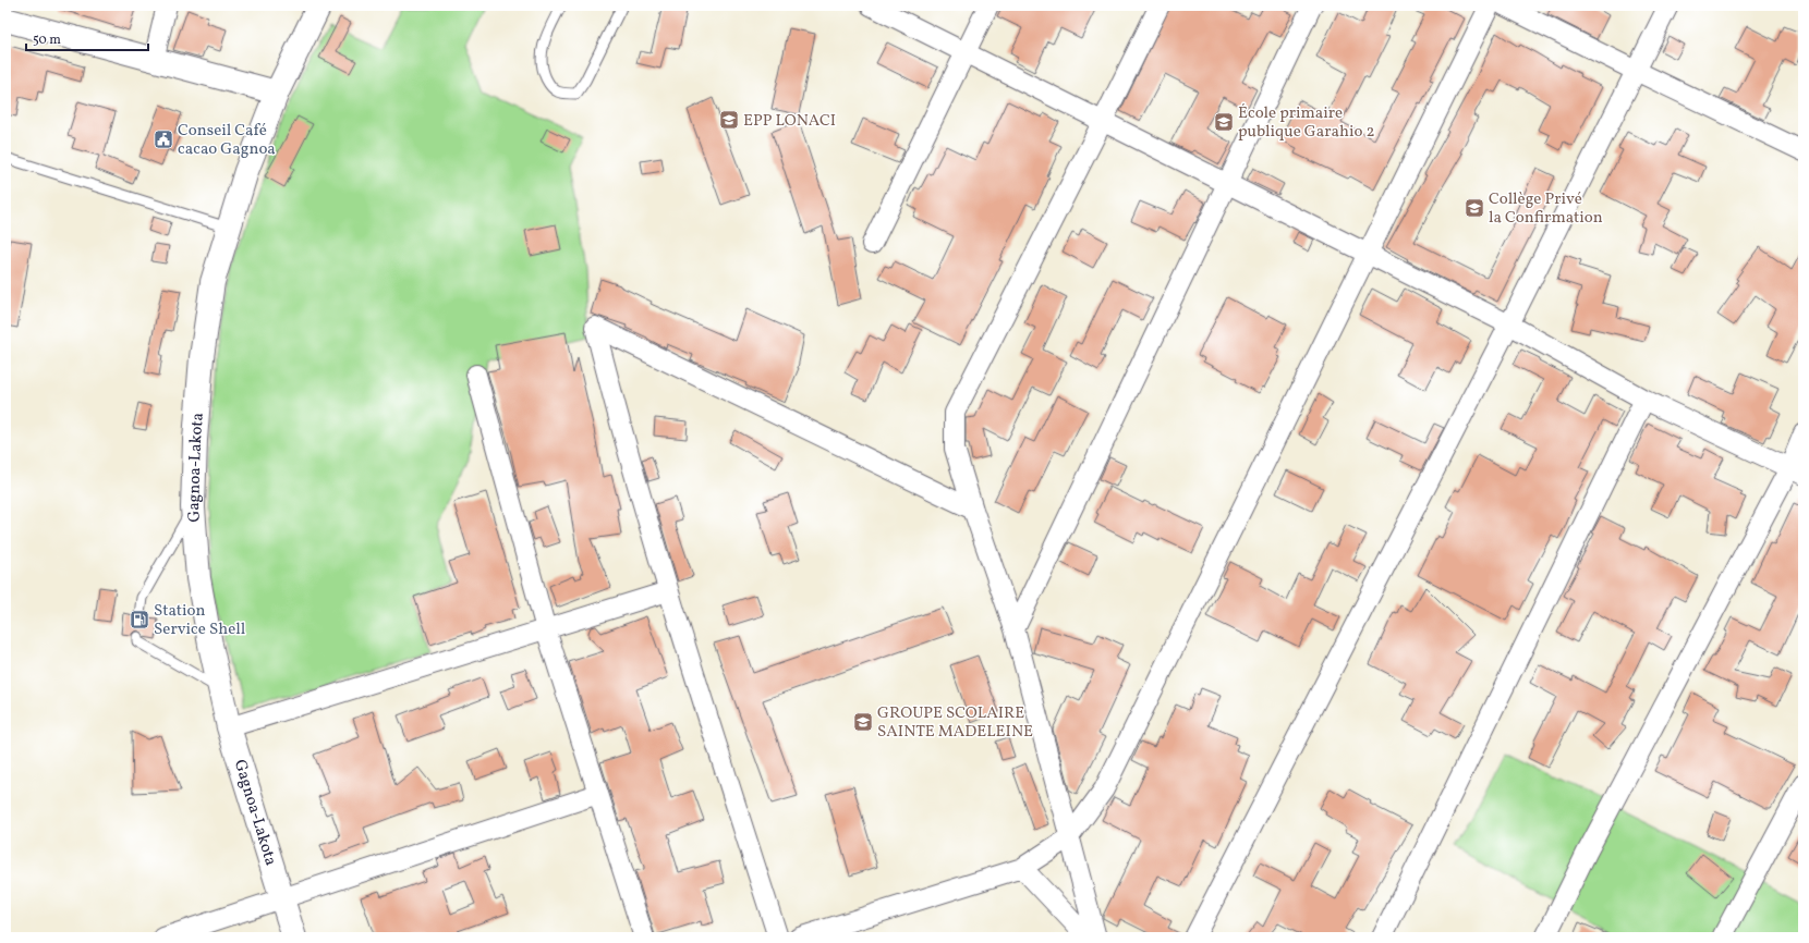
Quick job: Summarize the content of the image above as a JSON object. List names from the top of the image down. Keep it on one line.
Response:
{"streets":{"main road":["Gagnoa-Lakota"]},"places":{"school or university":["EPP LONACI","École primaire publique Garahio 2","Collège Privé la Confirmation","GROUPE SCOLAIRE SAINTE MADELEINE"],"public building":["Conseil Café cacao Gagnoa"],"fuel station":["Station Service Shell"]},"scale_bar":"50 m"}
